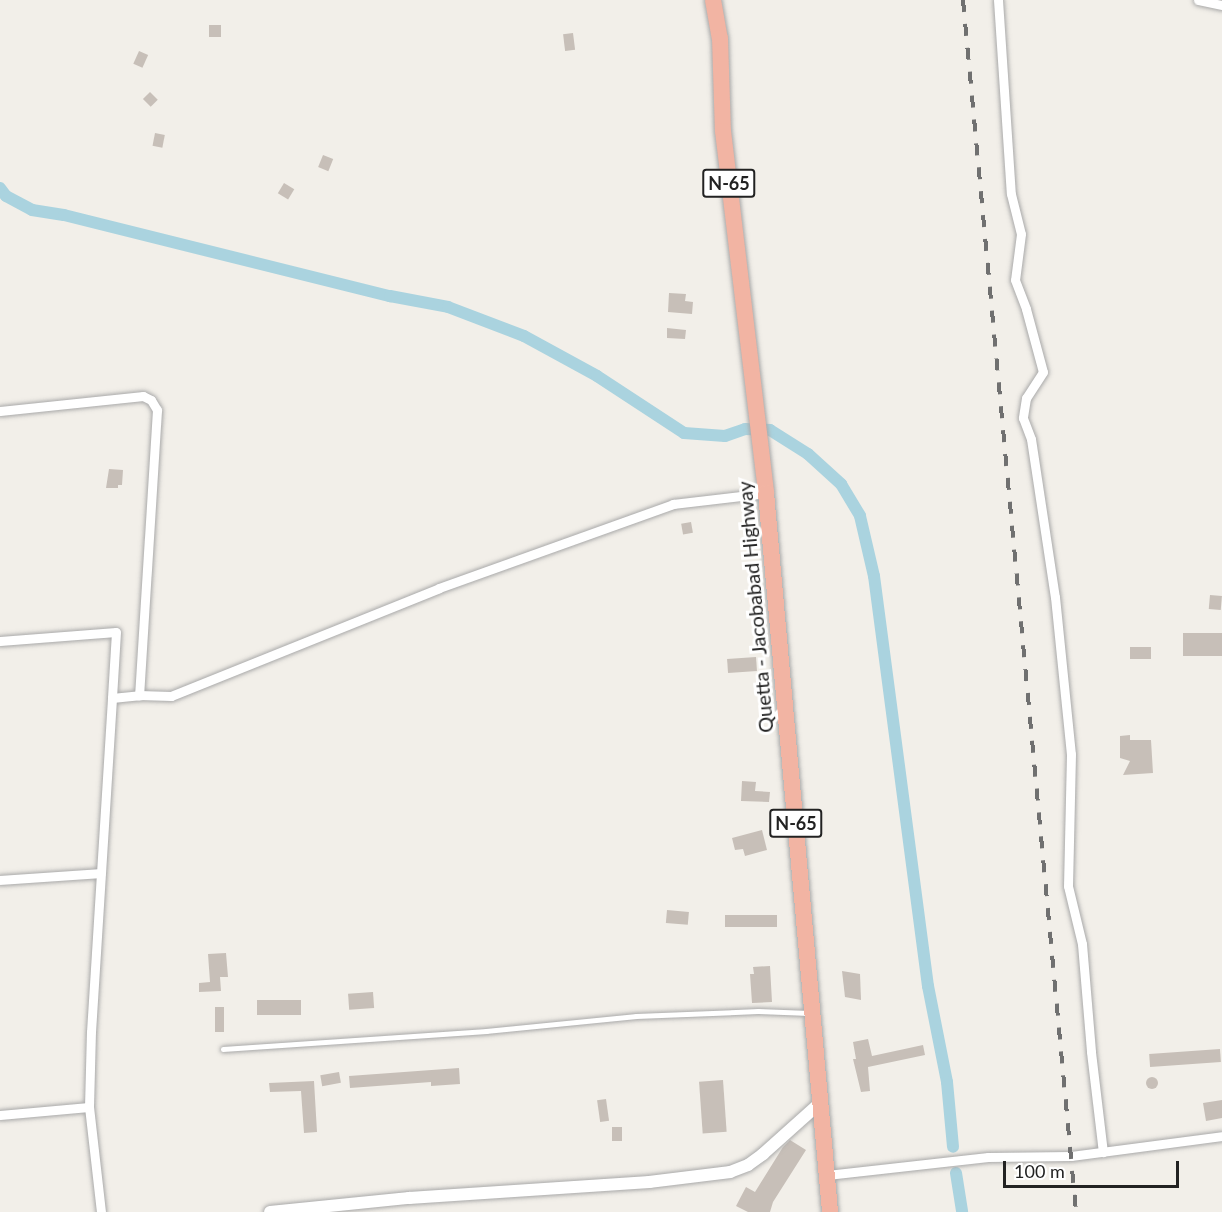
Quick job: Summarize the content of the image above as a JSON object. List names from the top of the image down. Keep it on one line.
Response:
{"streets":{"highway":["N-65","Quetta - Jacobabad Highway"]},"scale_bar":"100 m"}
